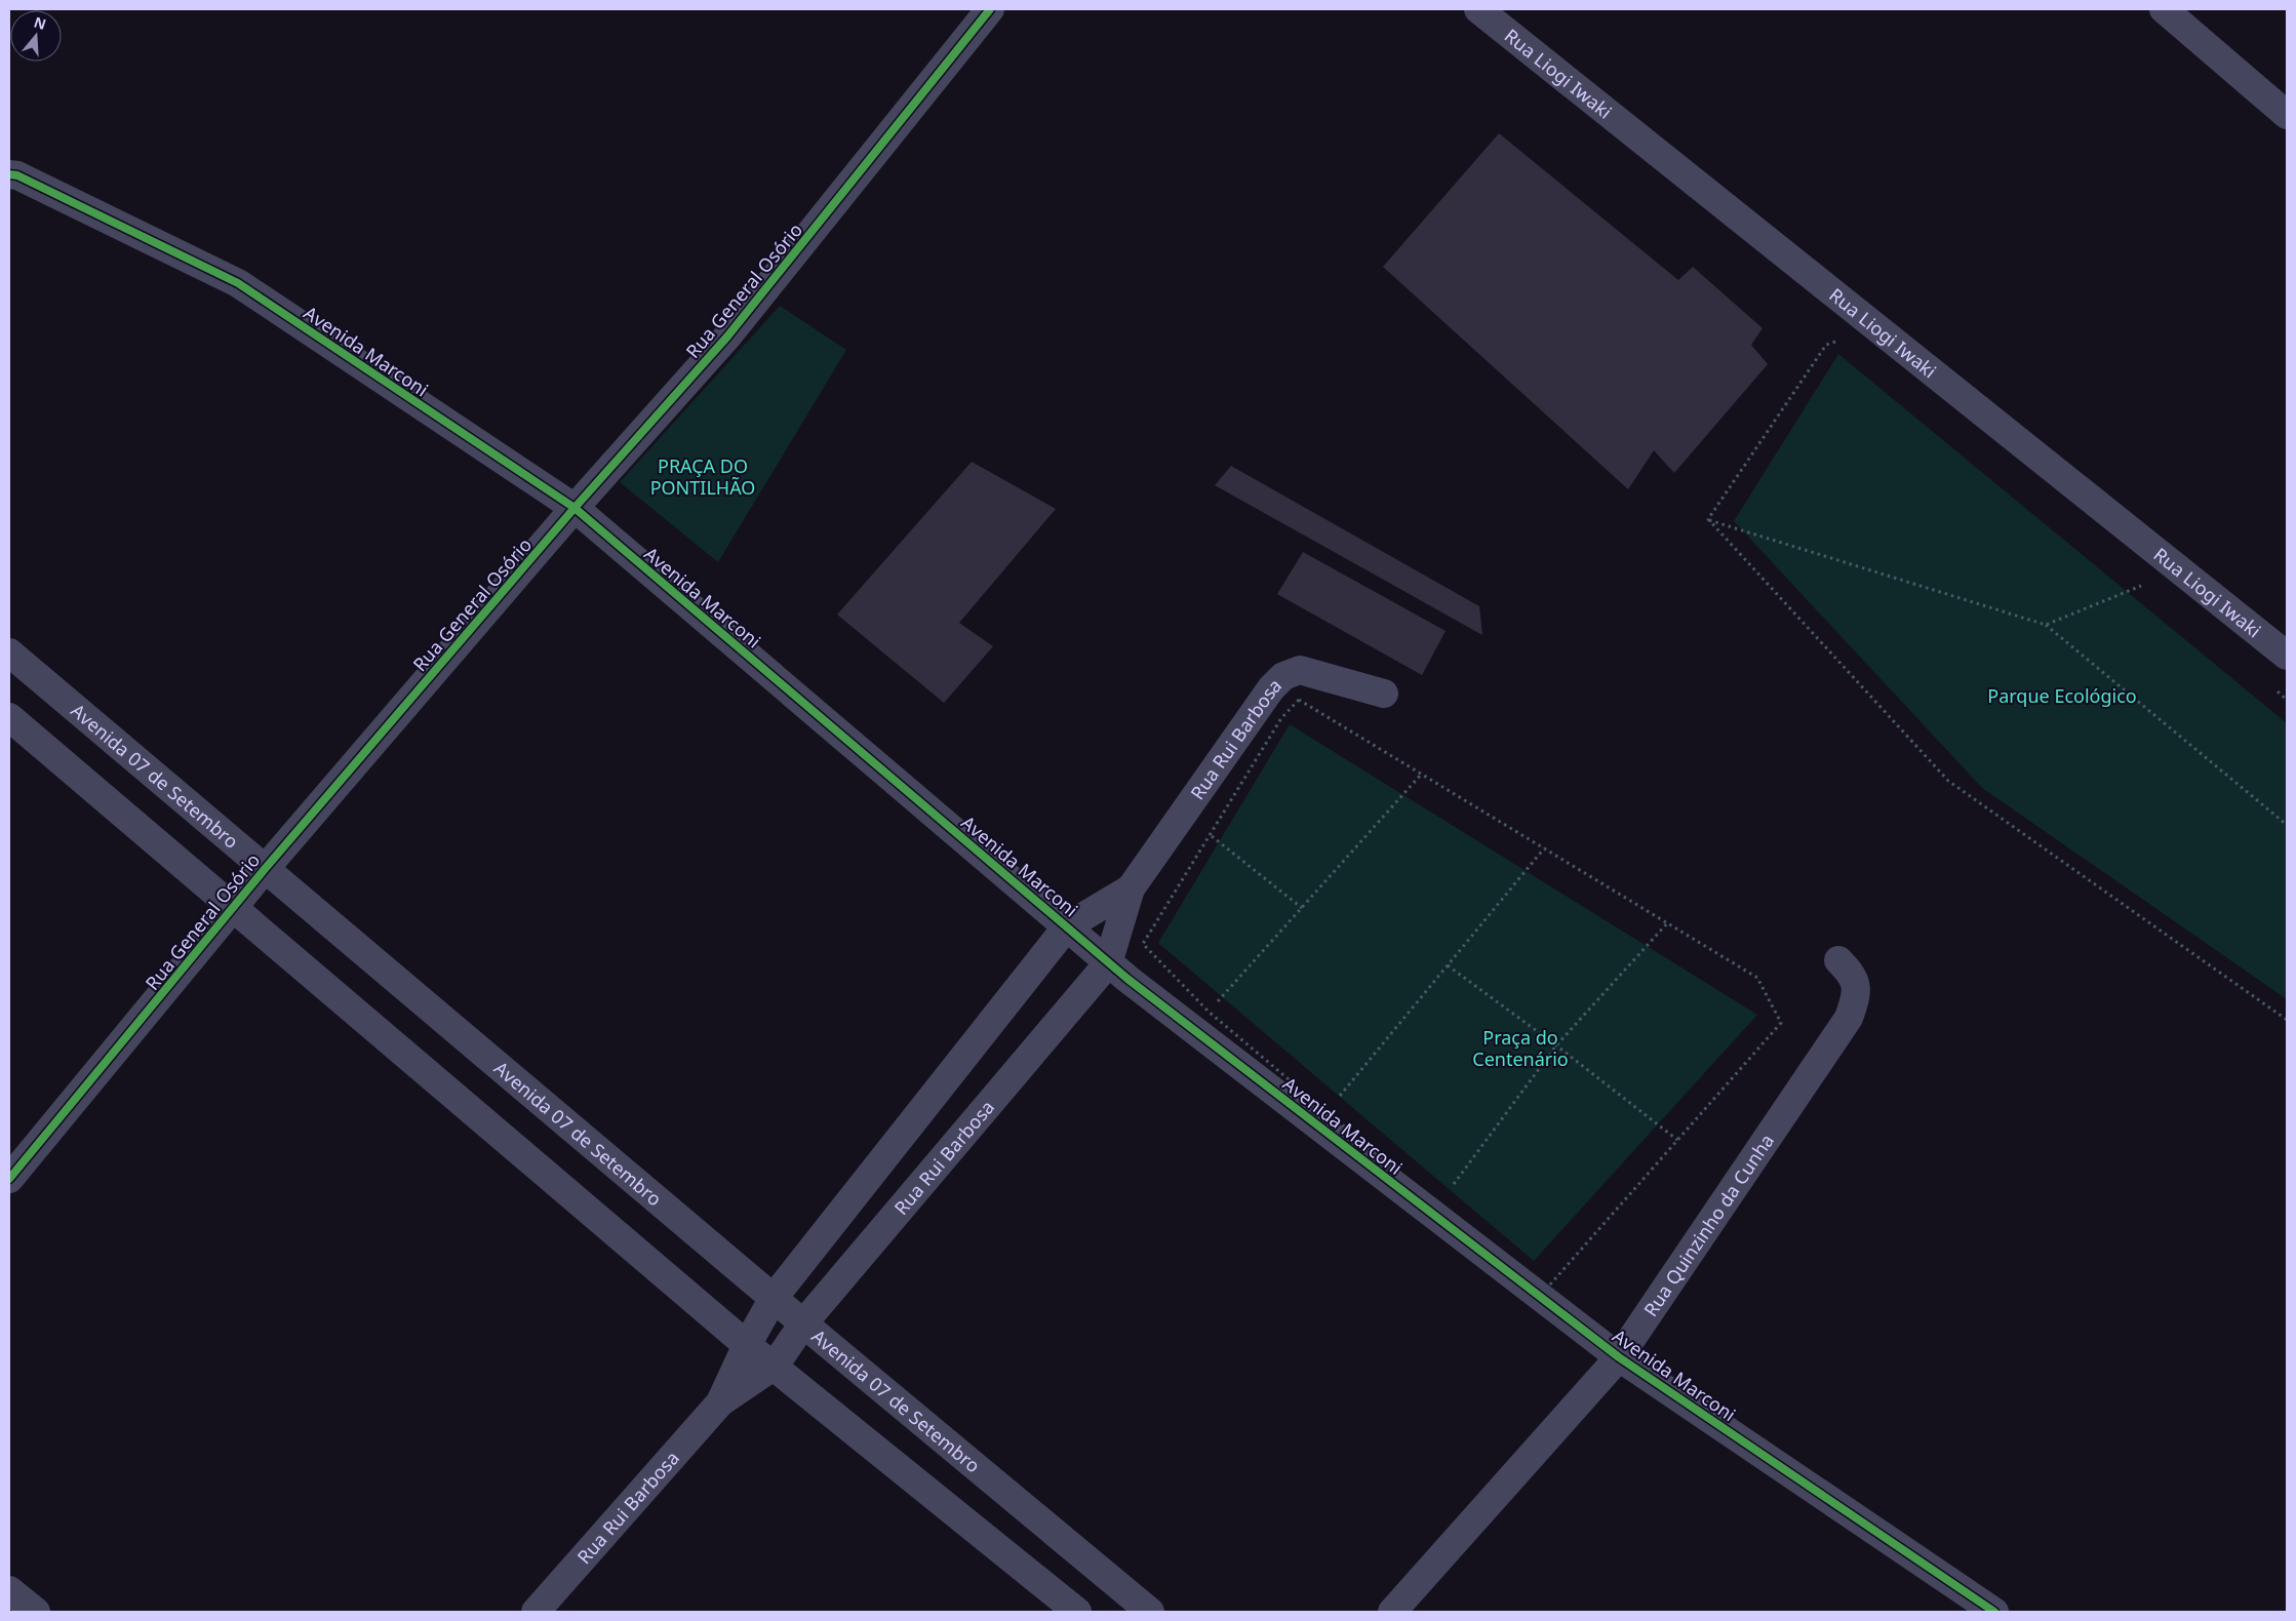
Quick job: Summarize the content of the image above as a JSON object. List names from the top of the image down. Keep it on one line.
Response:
{"streets":{"street":["Rua Liogi Iwaki","Rua General Osório","Avenida Marconi","Rua Rui Barbosa","Avenida 07 de Setembro","Rua Quinzinho da Cunha"]},"crossings":[["Rua General Osório","Avenida Marconi"],["Rua General Osório","Avenida 07 de Setembro"],["Avenida Marconi","Rua Rui Barbosa"],["Avenida Marconi","Rua Quinzinho da Cunha"],["Rua Rui Barbosa","Avenida 07 de Setembro"]],"parks":["PRAÇA DO PONTILHÃO","Parque Ecológico","Praça do Centenário"],"north":"top"}
